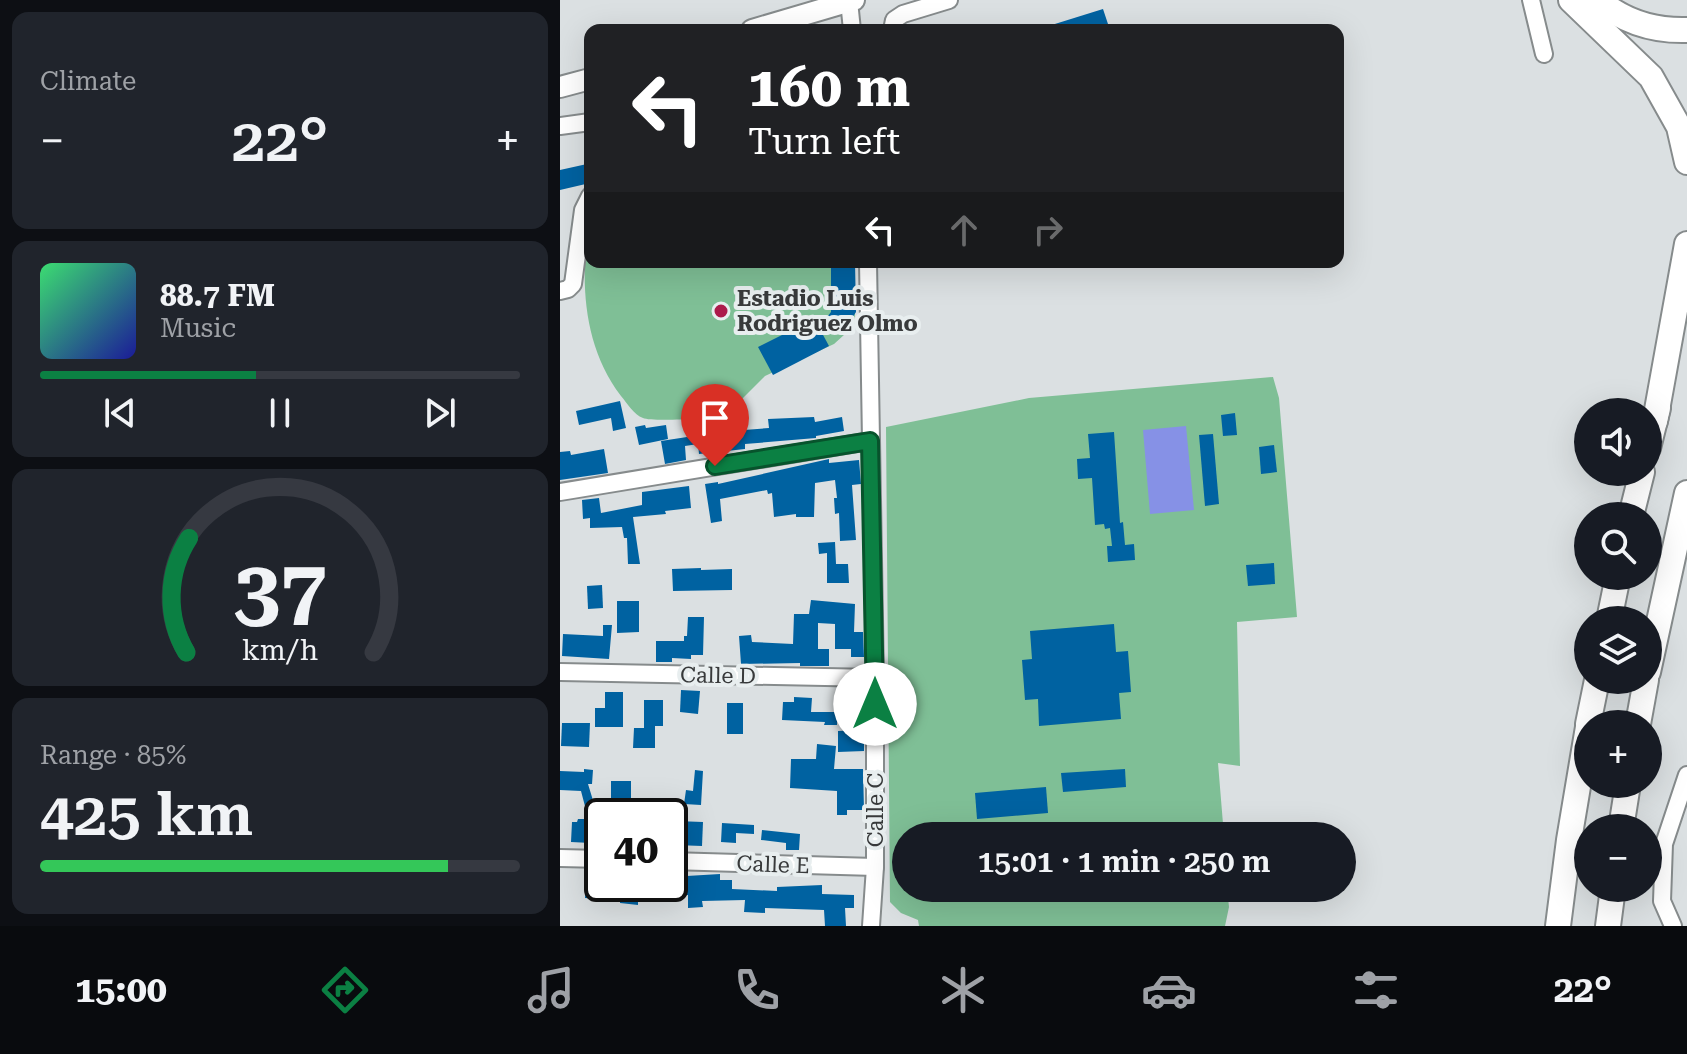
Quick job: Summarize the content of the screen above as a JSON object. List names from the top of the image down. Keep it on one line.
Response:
{"streets":{"street":["Calle D","Calle C","Calle E"]},"crossings":[["Calle D","Calle C"],["Calle C","Calle E"]],"places":["Estadio Luis Rodriguez Olmo"],"page":{"tile":["Climate",["Range · 85%","425 km"]],"turn":["160 m","Turn left"],"heat":["−","22°","+"],"song":["88.7 FM","Music"],"map_buttons":["+","−"],"limit":"40","trip":"15:01 · 1 min · 250 m","tabs":["15:00","22°"],"gauge":["37","km/h"]}}
